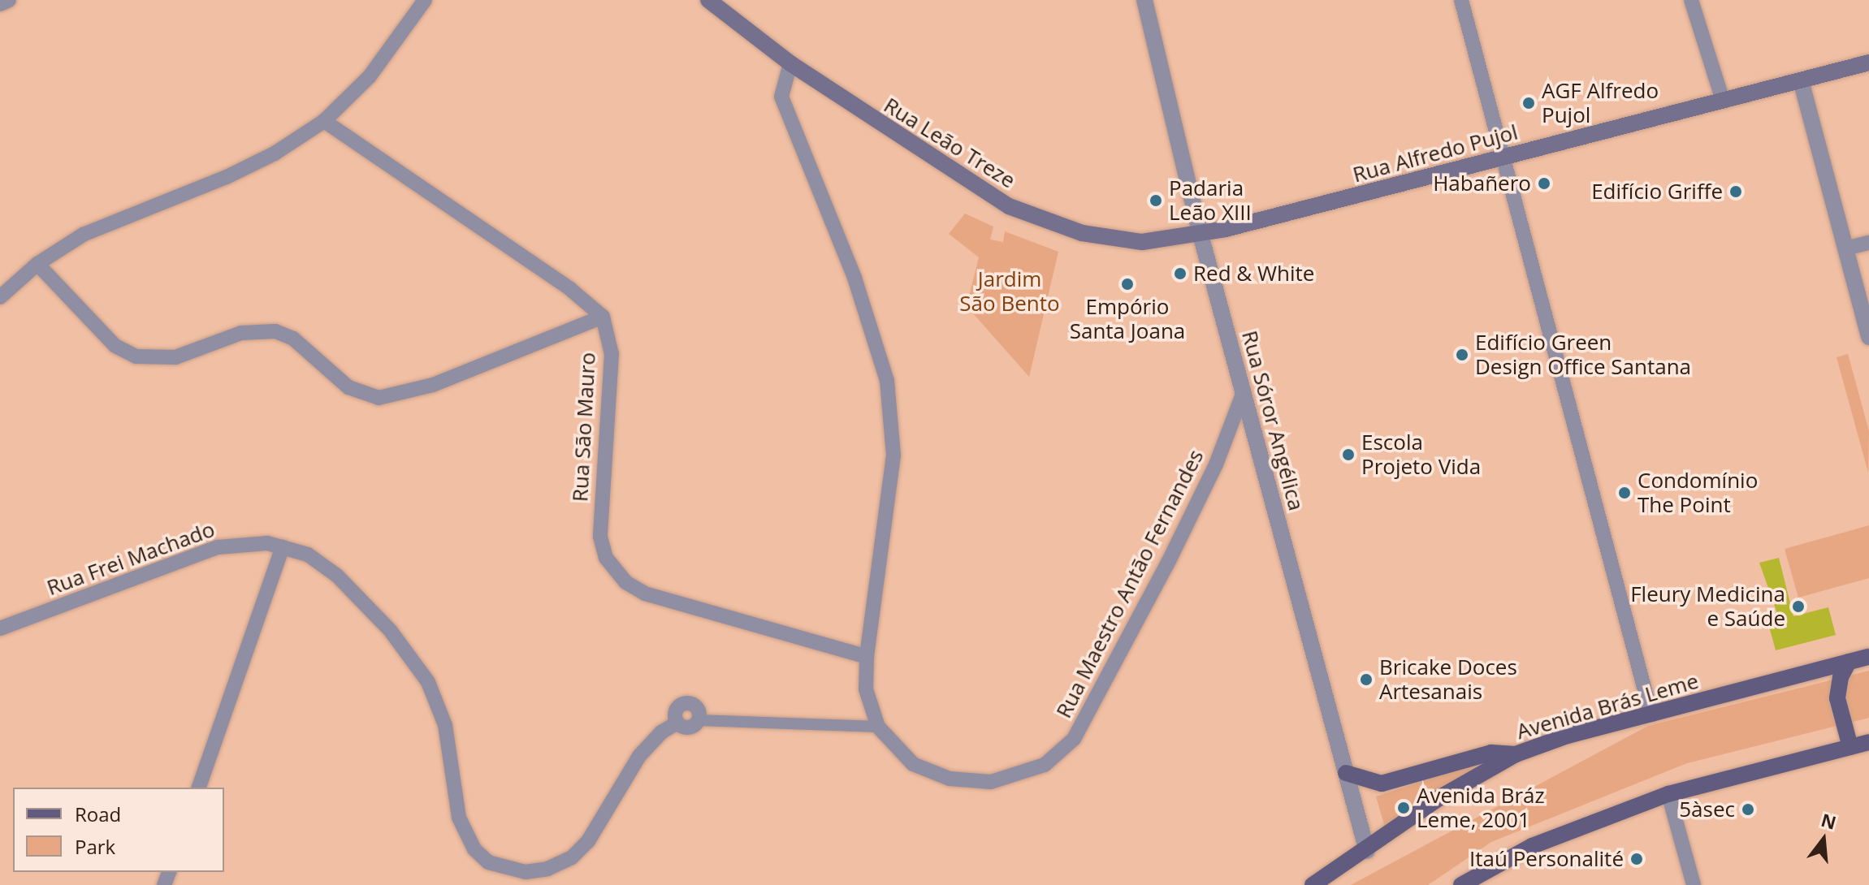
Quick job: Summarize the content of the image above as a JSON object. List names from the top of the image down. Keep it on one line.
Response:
{"streets":{"main road":["Rua Leão Treze","Rua Alfredo Pujol","Avenida Brás Leme"],"street":["Rua Sóror Angélica","Rua São Mauro","Rua Frei Machado","Rua Maestro Antão Fernandes"]},"crossings":[["Rua Leão Treze","Rua Alfredo Pujol"],["Rua Leão Treze","Rua Sóror Angélica"],["Rua Leão Treze","Rua Maestro Antão Fernandes"],["Rua Alfredo Pujol","Rua Sóror Angélica"],["Rua Sóror Angélica","Rua Maestro Antão Fernandes"],["Rua Sóror Angélica","Avenida Brás Leme"],["Rua São Mauro","Rua Maestro Antão Fernandes"]],"parks":["Jardim São Bento"],"places":["AGF Alfredo Pujol","Habañero","Edifício Griffe","Padaria Leão XIII","Red & White","Empório Santa Joana","Edifício Green Design Office Santana","Escola Projeto Vida","Condomínio The Point","Fleury Medicina e Saúde","Bricake Doces Artesanais","Avenida Bráz Leme, 2001","5àsec","Itaú Personalité"],"legend":["Road","Park"],"north":"top"}
